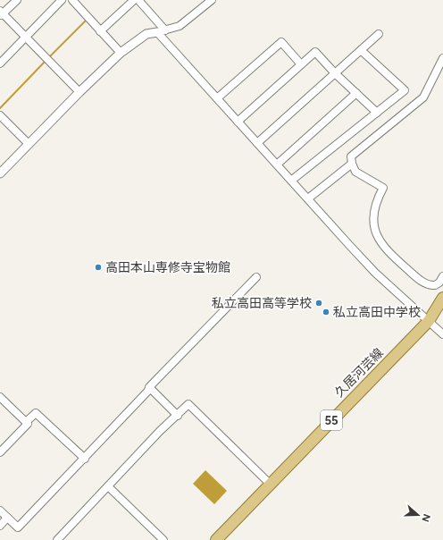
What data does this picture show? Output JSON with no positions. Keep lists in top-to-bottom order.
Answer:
{
  "streets": {
    "main road": ["久居河芸線", "55"]
  },
  "places": ["高田本山専修寺宝物館", "私立高田高等学校", "私立高田中学校"],
  "north": "right"
}
